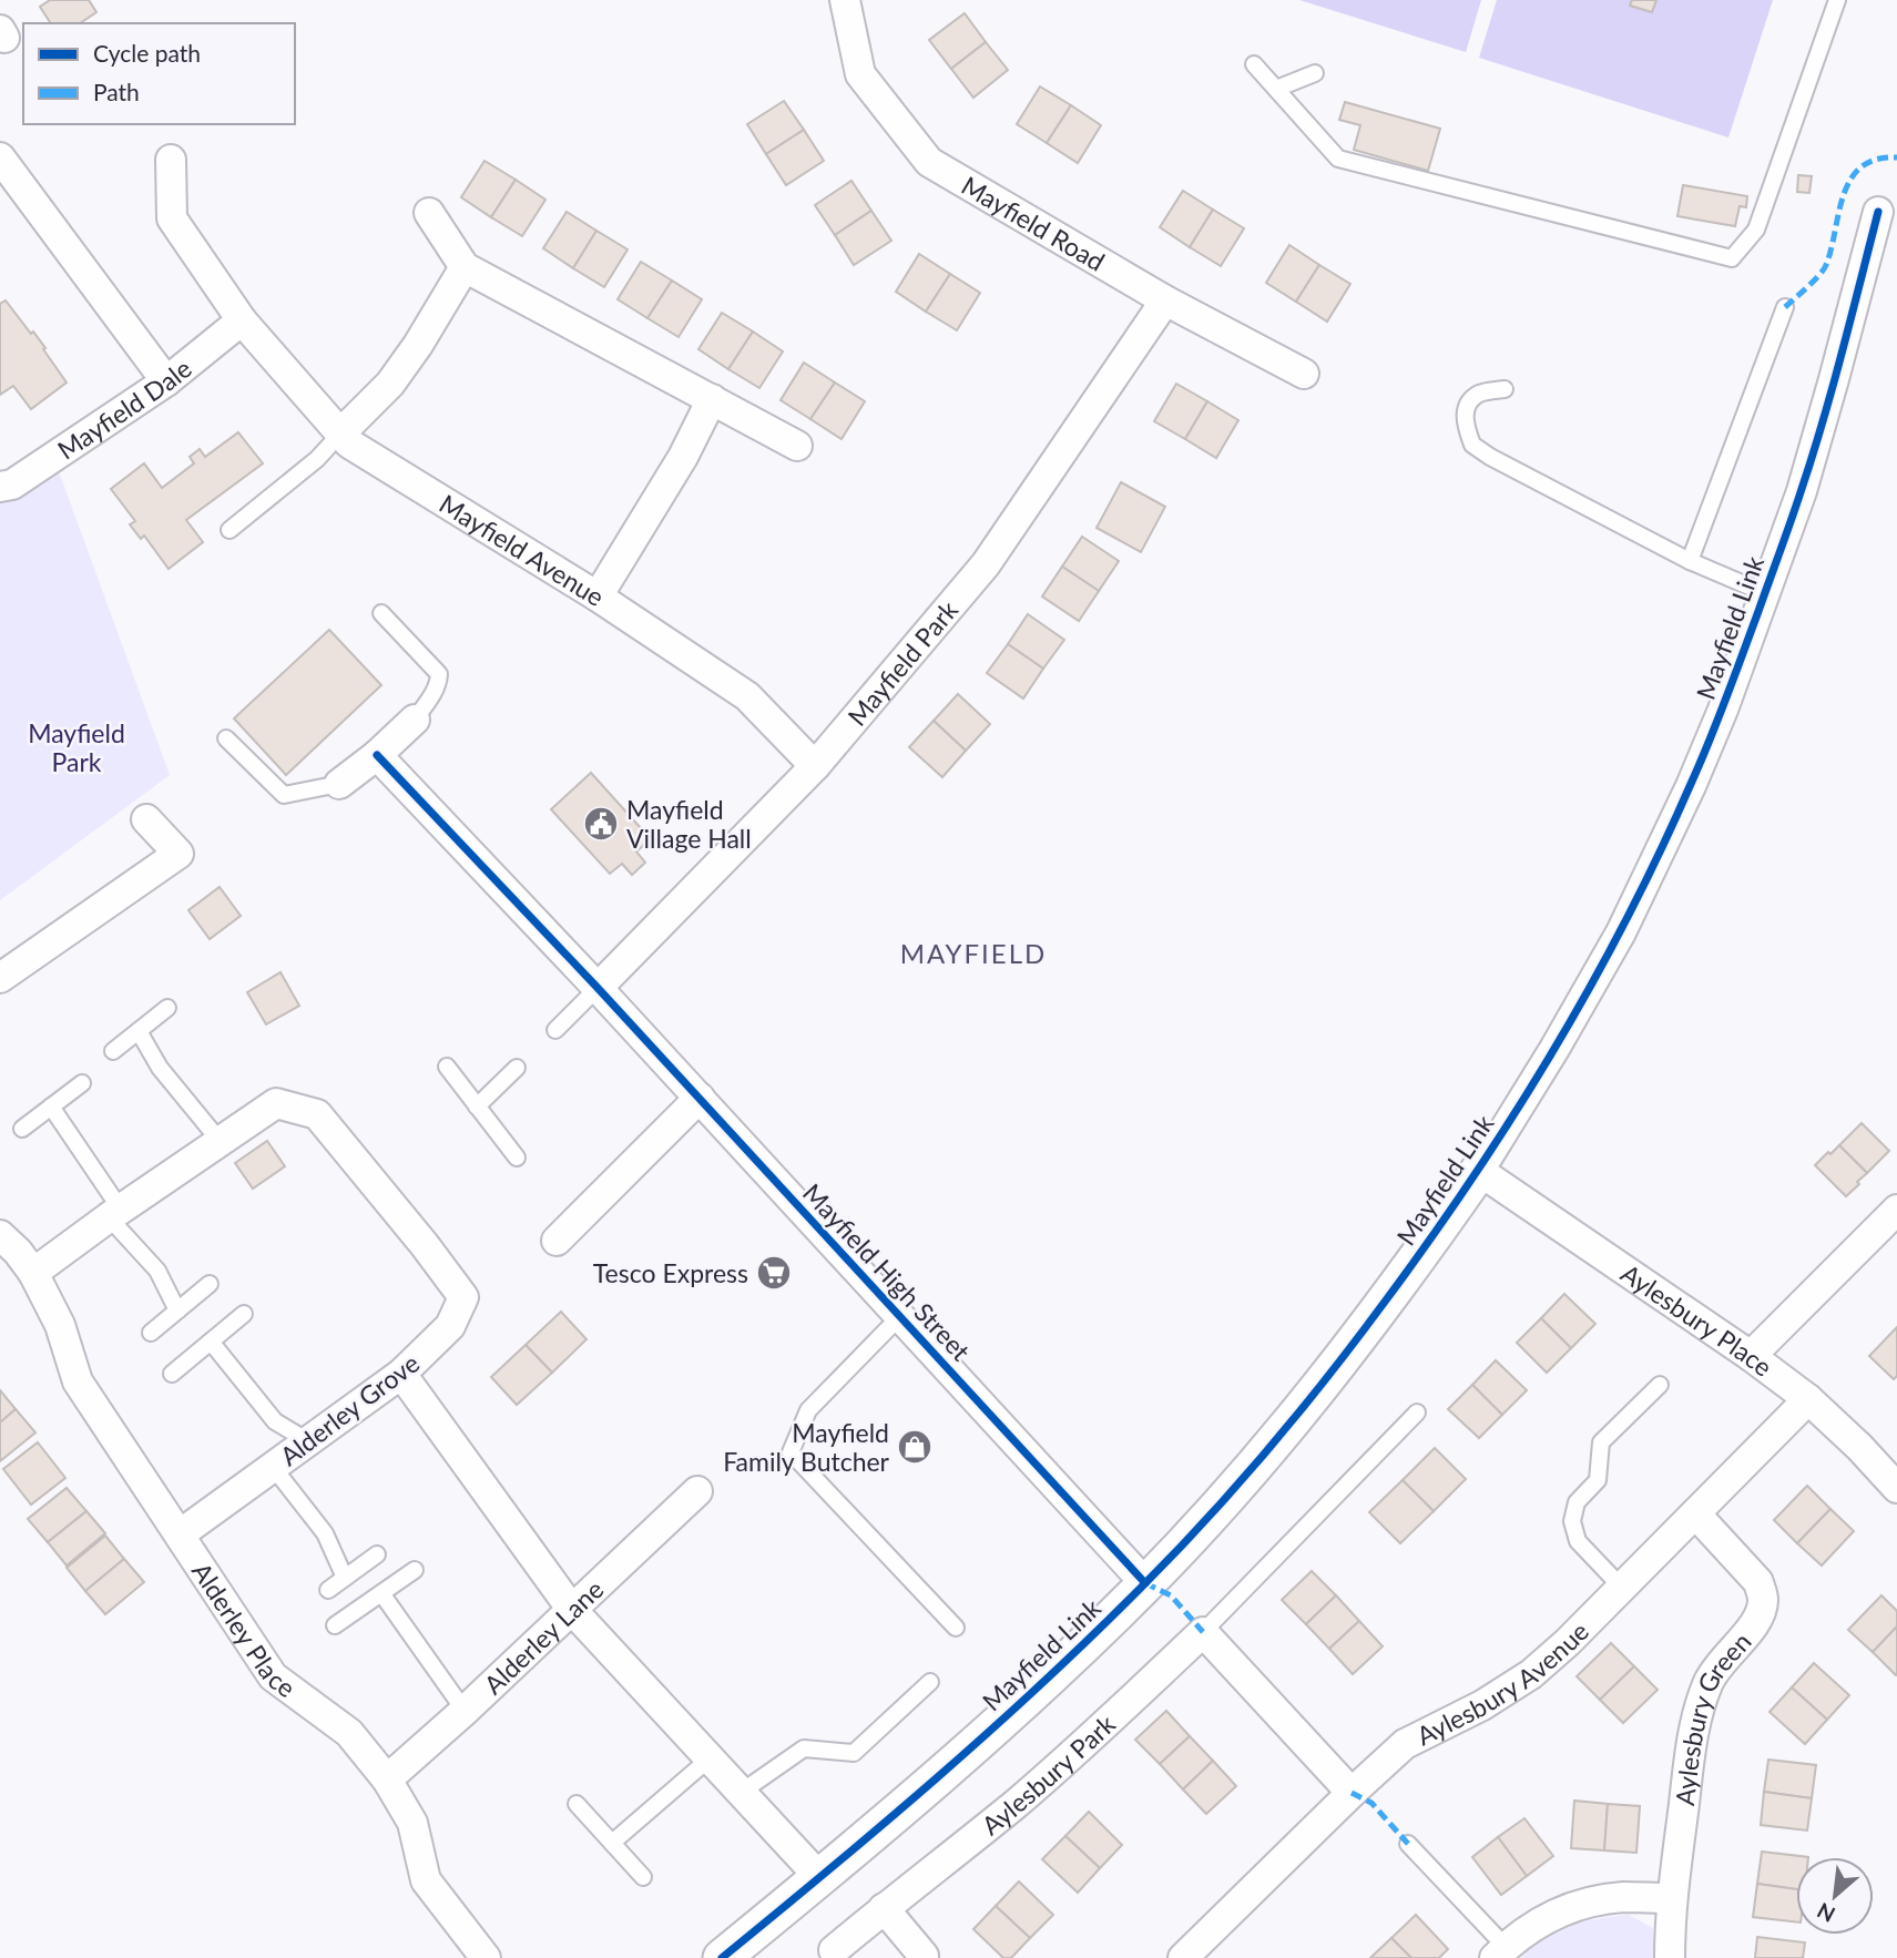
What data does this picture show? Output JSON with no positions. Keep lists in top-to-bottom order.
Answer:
{
  "streets": {
    "street": [
      "Mayfield Road",
      "Mayfield Dale",
      "Mayfield Avenue",
      "Mayfield Link",
      "Mayfield Park",
      "Mayfield High Street",
      "Aylesbury Place",
      "Alderley Grove",
      "Alderley Place",
      "Alderley Lane",
      "Aylesbury Avenue",
      "Aylesbury Green",
      "Aylesbury Park"
    ]
  },
  "crossings": [
    ["Mayfield Road", "Mayfield Park"],
    ["Mayfield Dale", "Mayfield Avenue"],
    ["Mayfield Avenue", "Mayfield Park"],
    ["Mayfield Link", "Mayfield High Street"],
    ["Mayfield Link", "Aylesbury Place"],
    ["Mayfield Park", "Mayfield High Street"],
    ["Aylesbury Place", "Aylesbury Avenue"],
    ["Alderley Grove", "Alderley Place"],
    ["Alderley Place", "Alderley Lane"],
    ["Aylesbury Avenue", "Aylesbury Green"]
  ],
  "districts": ["MAYFIELD"],
  "parks": ["Mayfield Park"],
  "places": {
    "public building": ["Mayfield Village Hall"],
    "supermarket": ["Tesco Express"],
    "shop": ["Mayfield Family Butcher"]
  },
  "legend": ["Cycle path", "Path"],
  "north": "bottom left"
}
